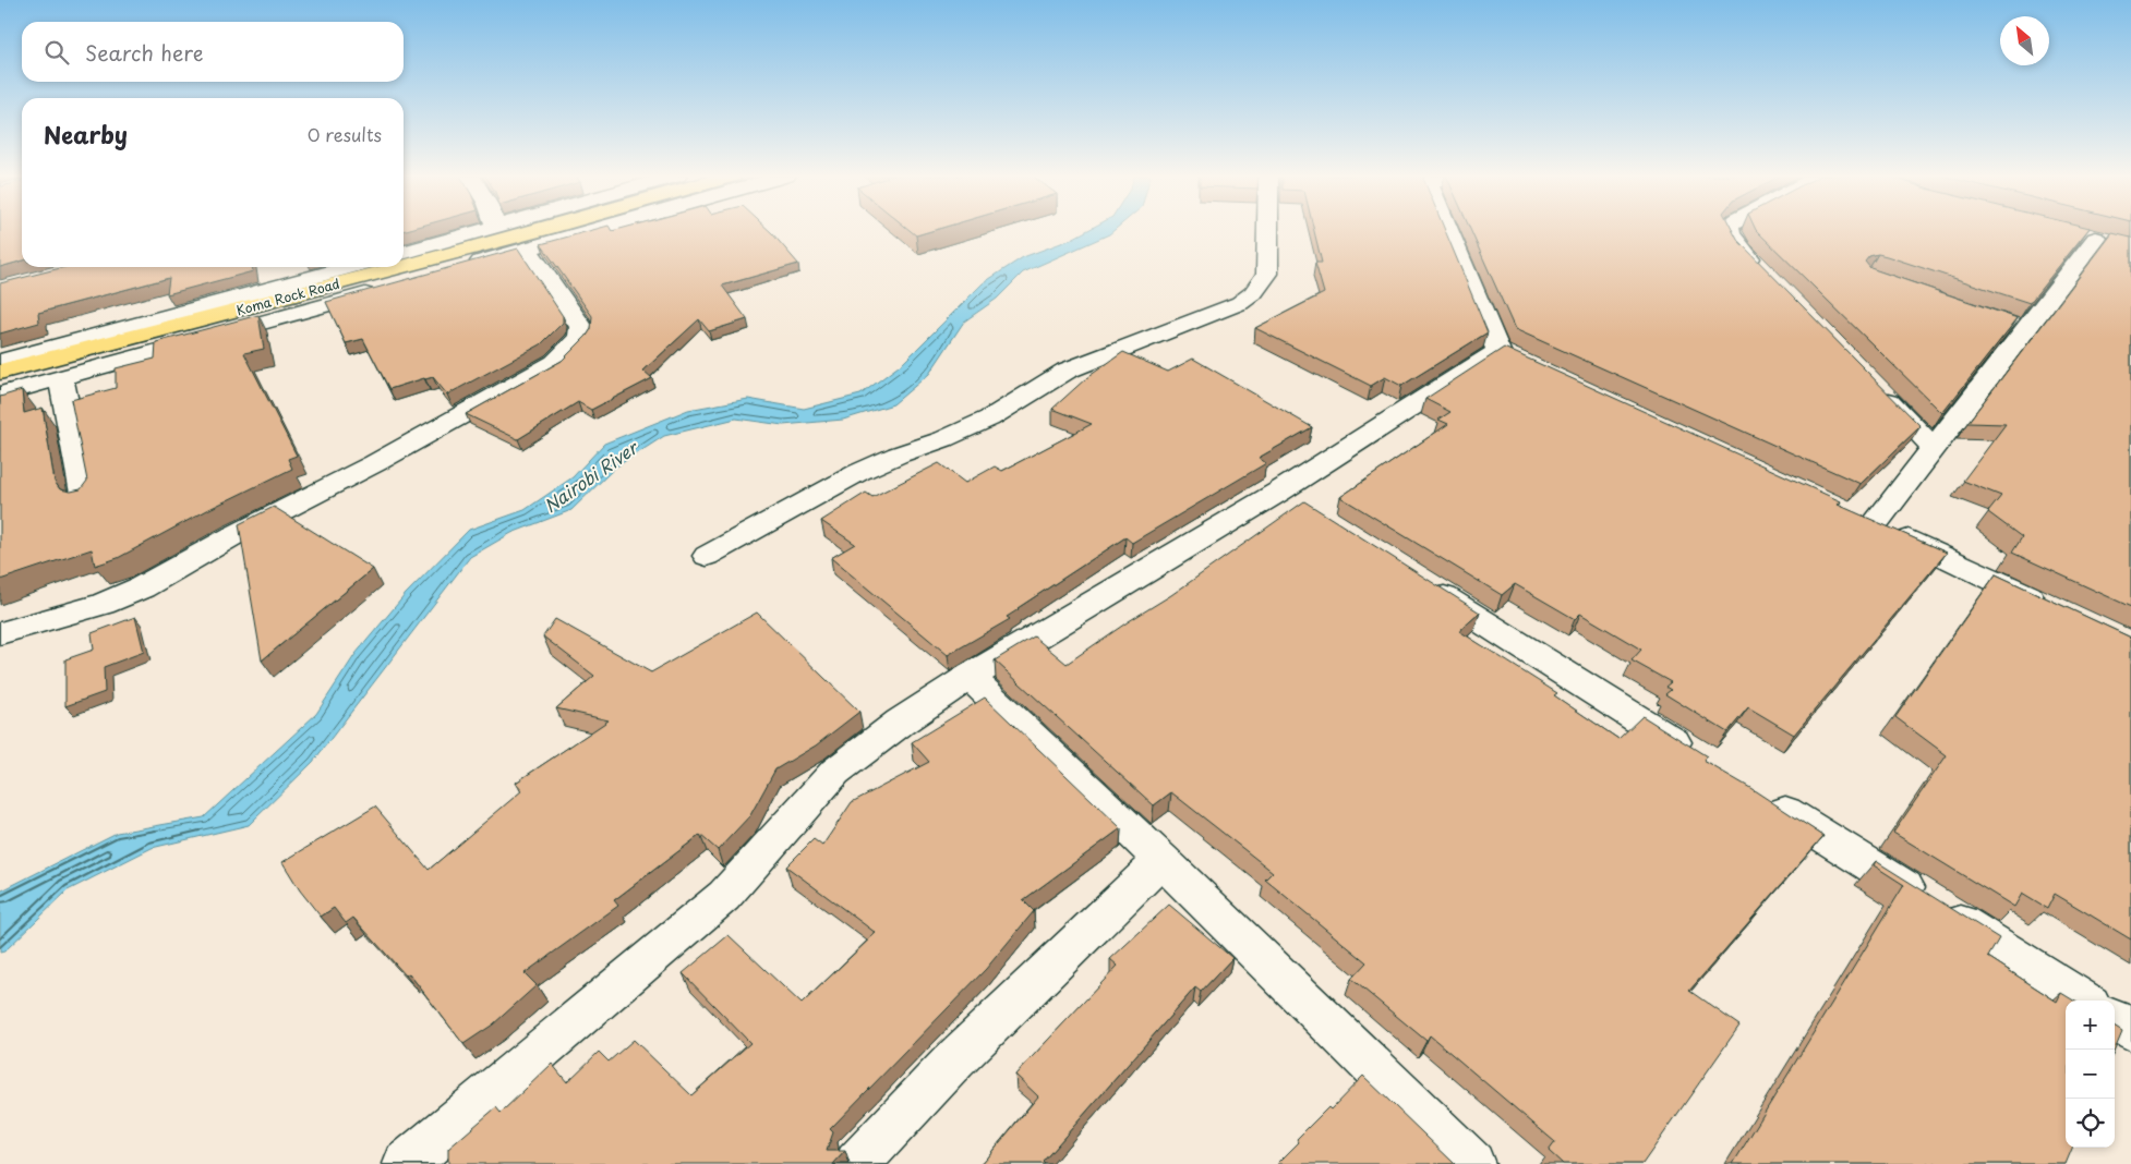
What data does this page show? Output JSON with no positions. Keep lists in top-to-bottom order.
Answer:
{
  "streets": {
    "main road": ["Koma Rock Road"]
  },
  "water": ["Nairobi River"],
  "north": "top left",
  "page": {
    "search": "Search here",
    "heading": ["Nearby", "0 results"],
    "map_buttons": ["+", "−"]
  }
}
